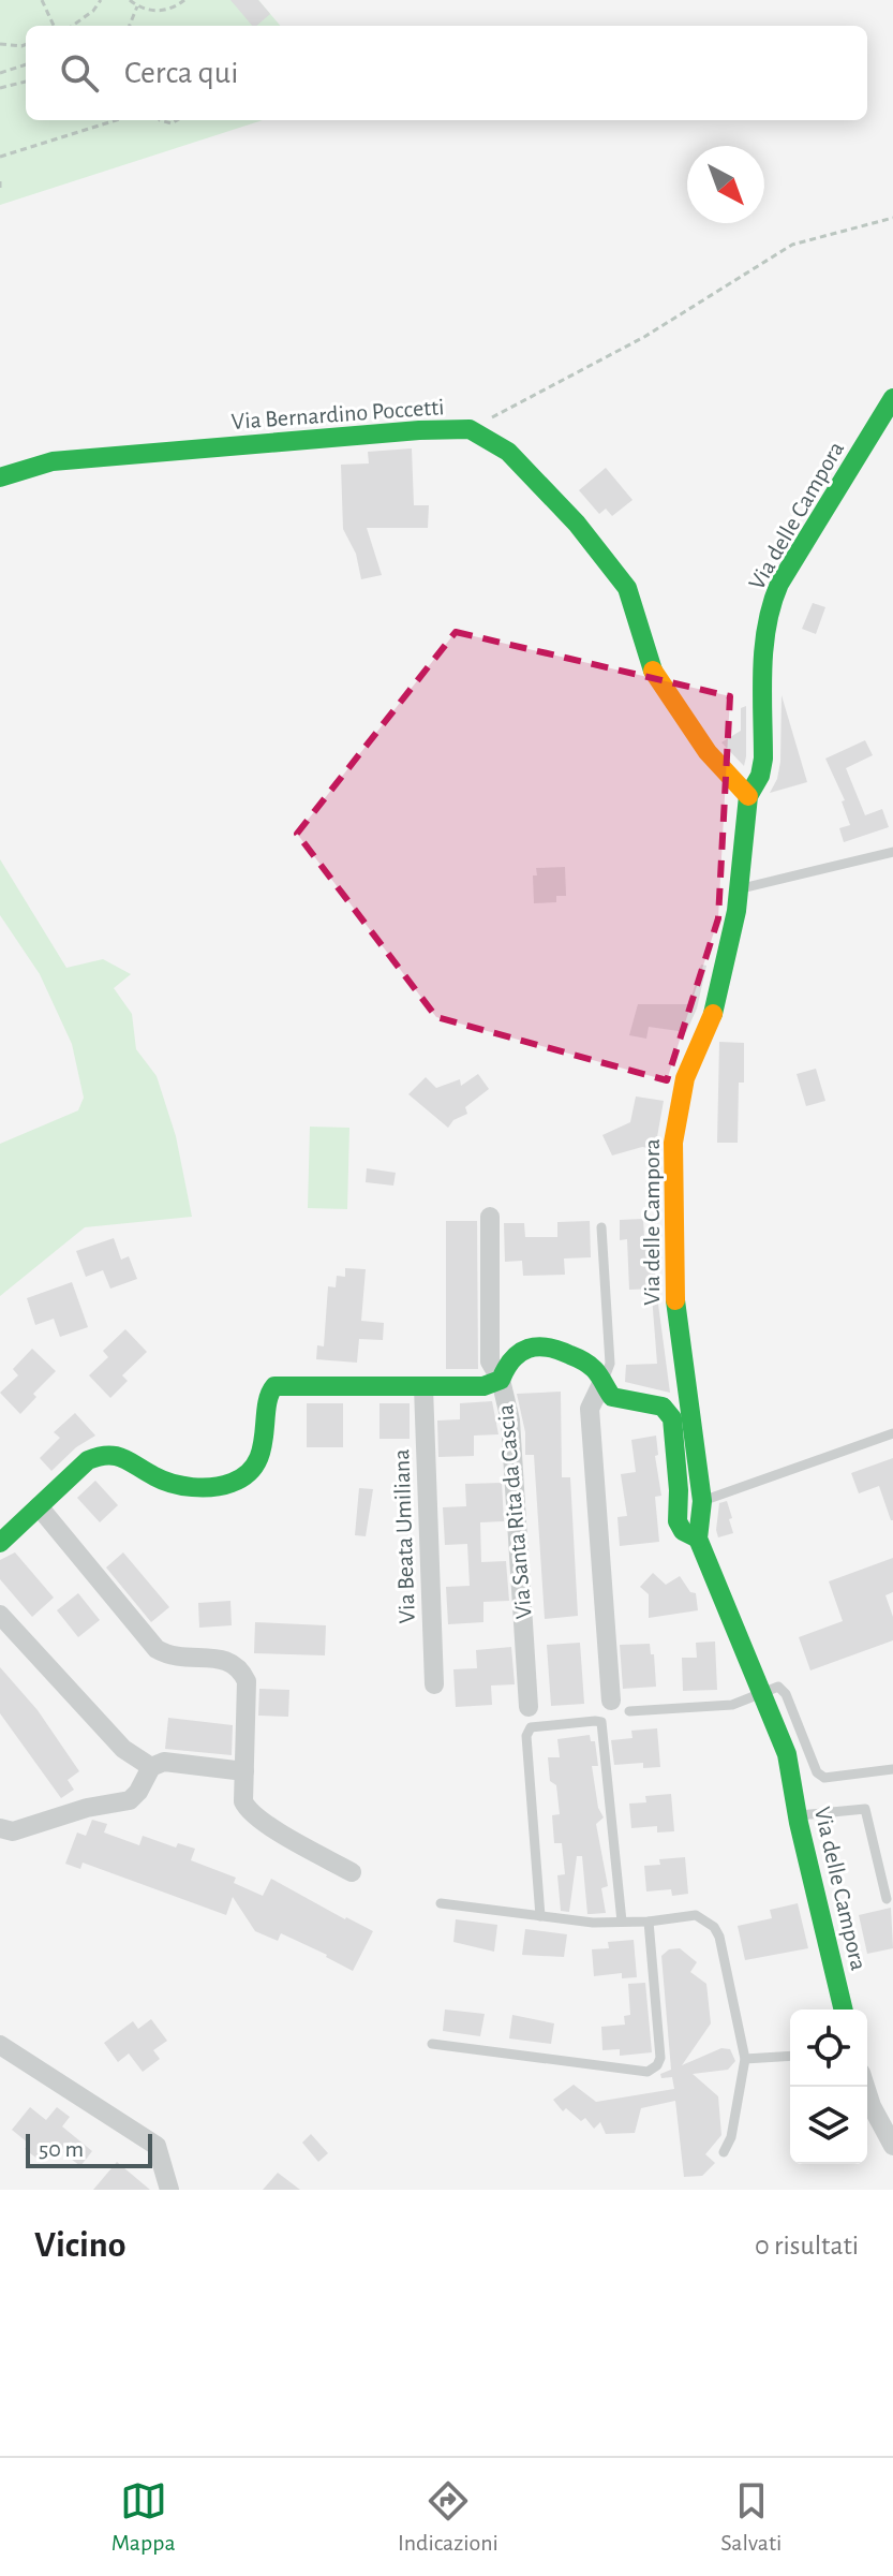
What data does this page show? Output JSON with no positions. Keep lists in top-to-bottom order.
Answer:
{
  "streets": {
    "street": [
      "Via Bernardino Poccetti",
      "Via delle Campora",
      "Via Santa Rita da Cascia",
      "Via Beata Umiliana"
    ]
  },
  "crossings": [
    ["Via Bernardino Poccetti", "Via delle Campora"]
  ],
  "scale_bar": "50 m",
  "north": "bottom right",
  "page": {
    "search": "Cerca qui",
    "scale": "50 m",
    "heading": ["Vicino", "0 risultati"],
    "nav": ["Mappa", "Indicazioni", "Salvati"]
  }
}
